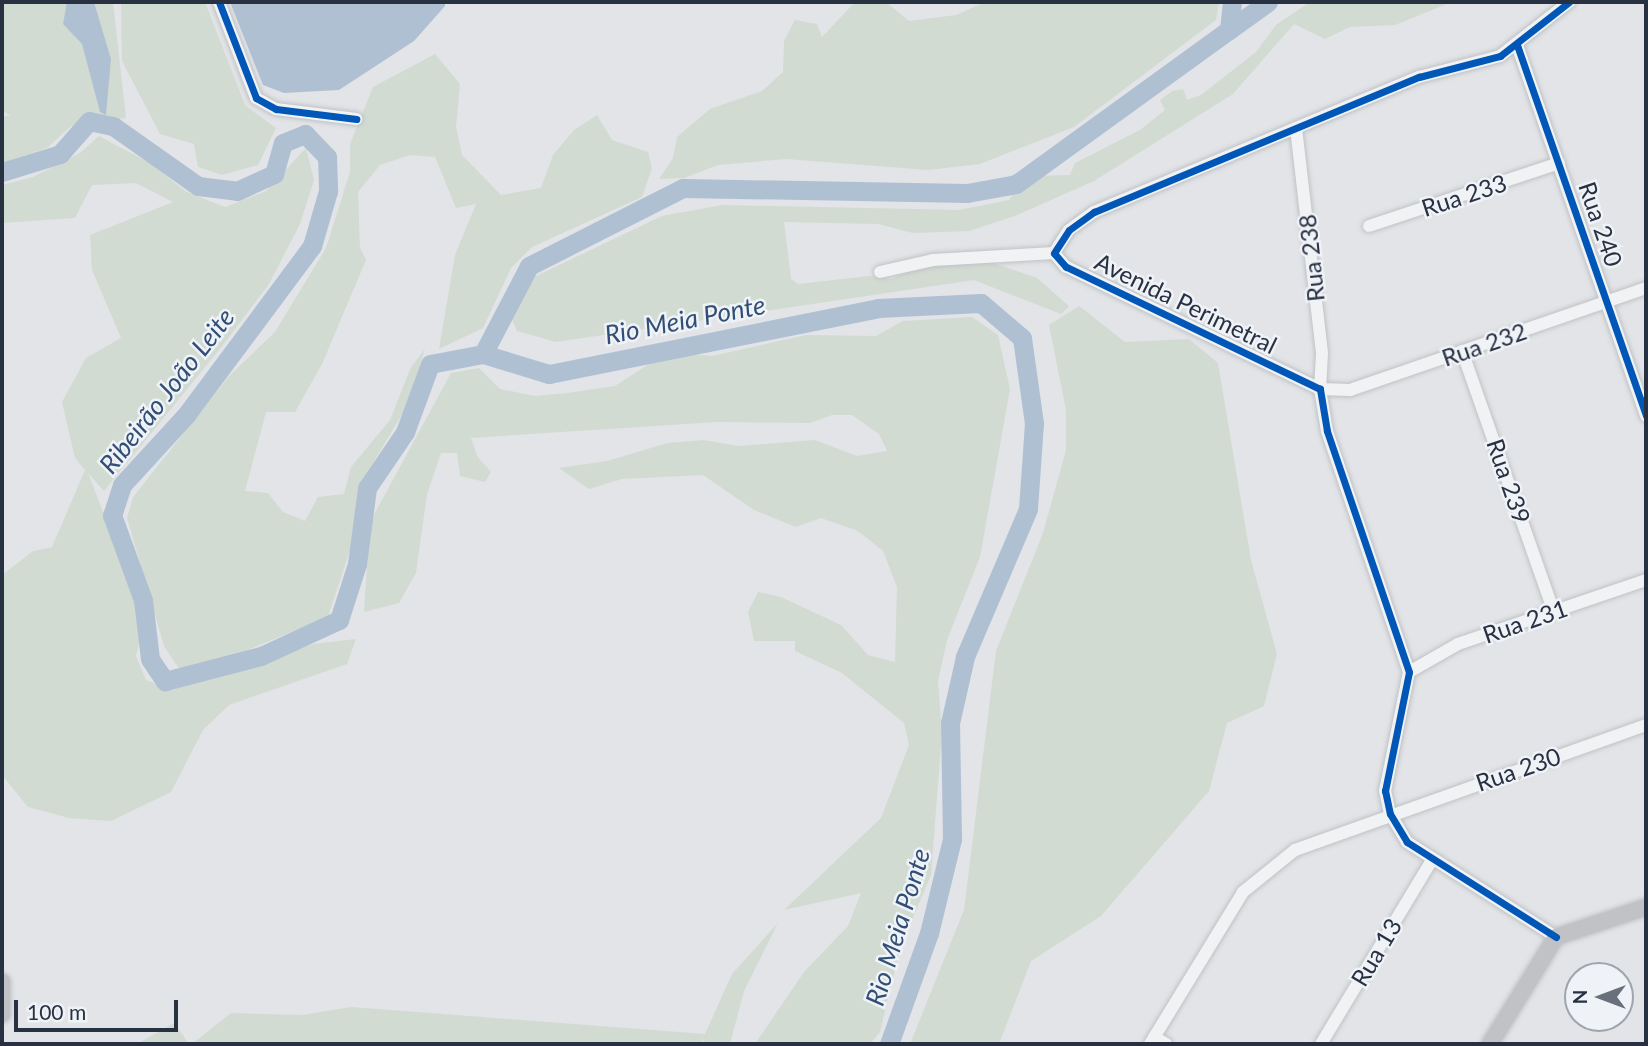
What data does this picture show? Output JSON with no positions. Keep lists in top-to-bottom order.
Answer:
{
  "streets": {
    "street": [
      "Rua 233",
      "Rua 240",
      "Rua 238",
      "Avenida Perimetral",
      "Rua 232",
      "Rua 239",
      "Rua 231",
      "Rua 230",
      "Rua 13"
    ]
  },
  "crossings": [
    ["Rua 233", "Rua 240"],
    ["Rua 240", "Avenida Perimetral"],
    ["Rua 240", "Rua 232"],
    ["Rua 238", "Avenida Perimetral"],
    ["Rua 238", "Rua 232"],
    ["Avenida Perimetral", "Rua 232"],
    ["Rua 232", "Rua 239"],
    ["Rua 239", "Rua 231"]
  ],
  "water": ["Rio Meia Ponte", "Ribeirão João Leite"],
  "scale_bar": "100 m",
  "north": "left"
}
